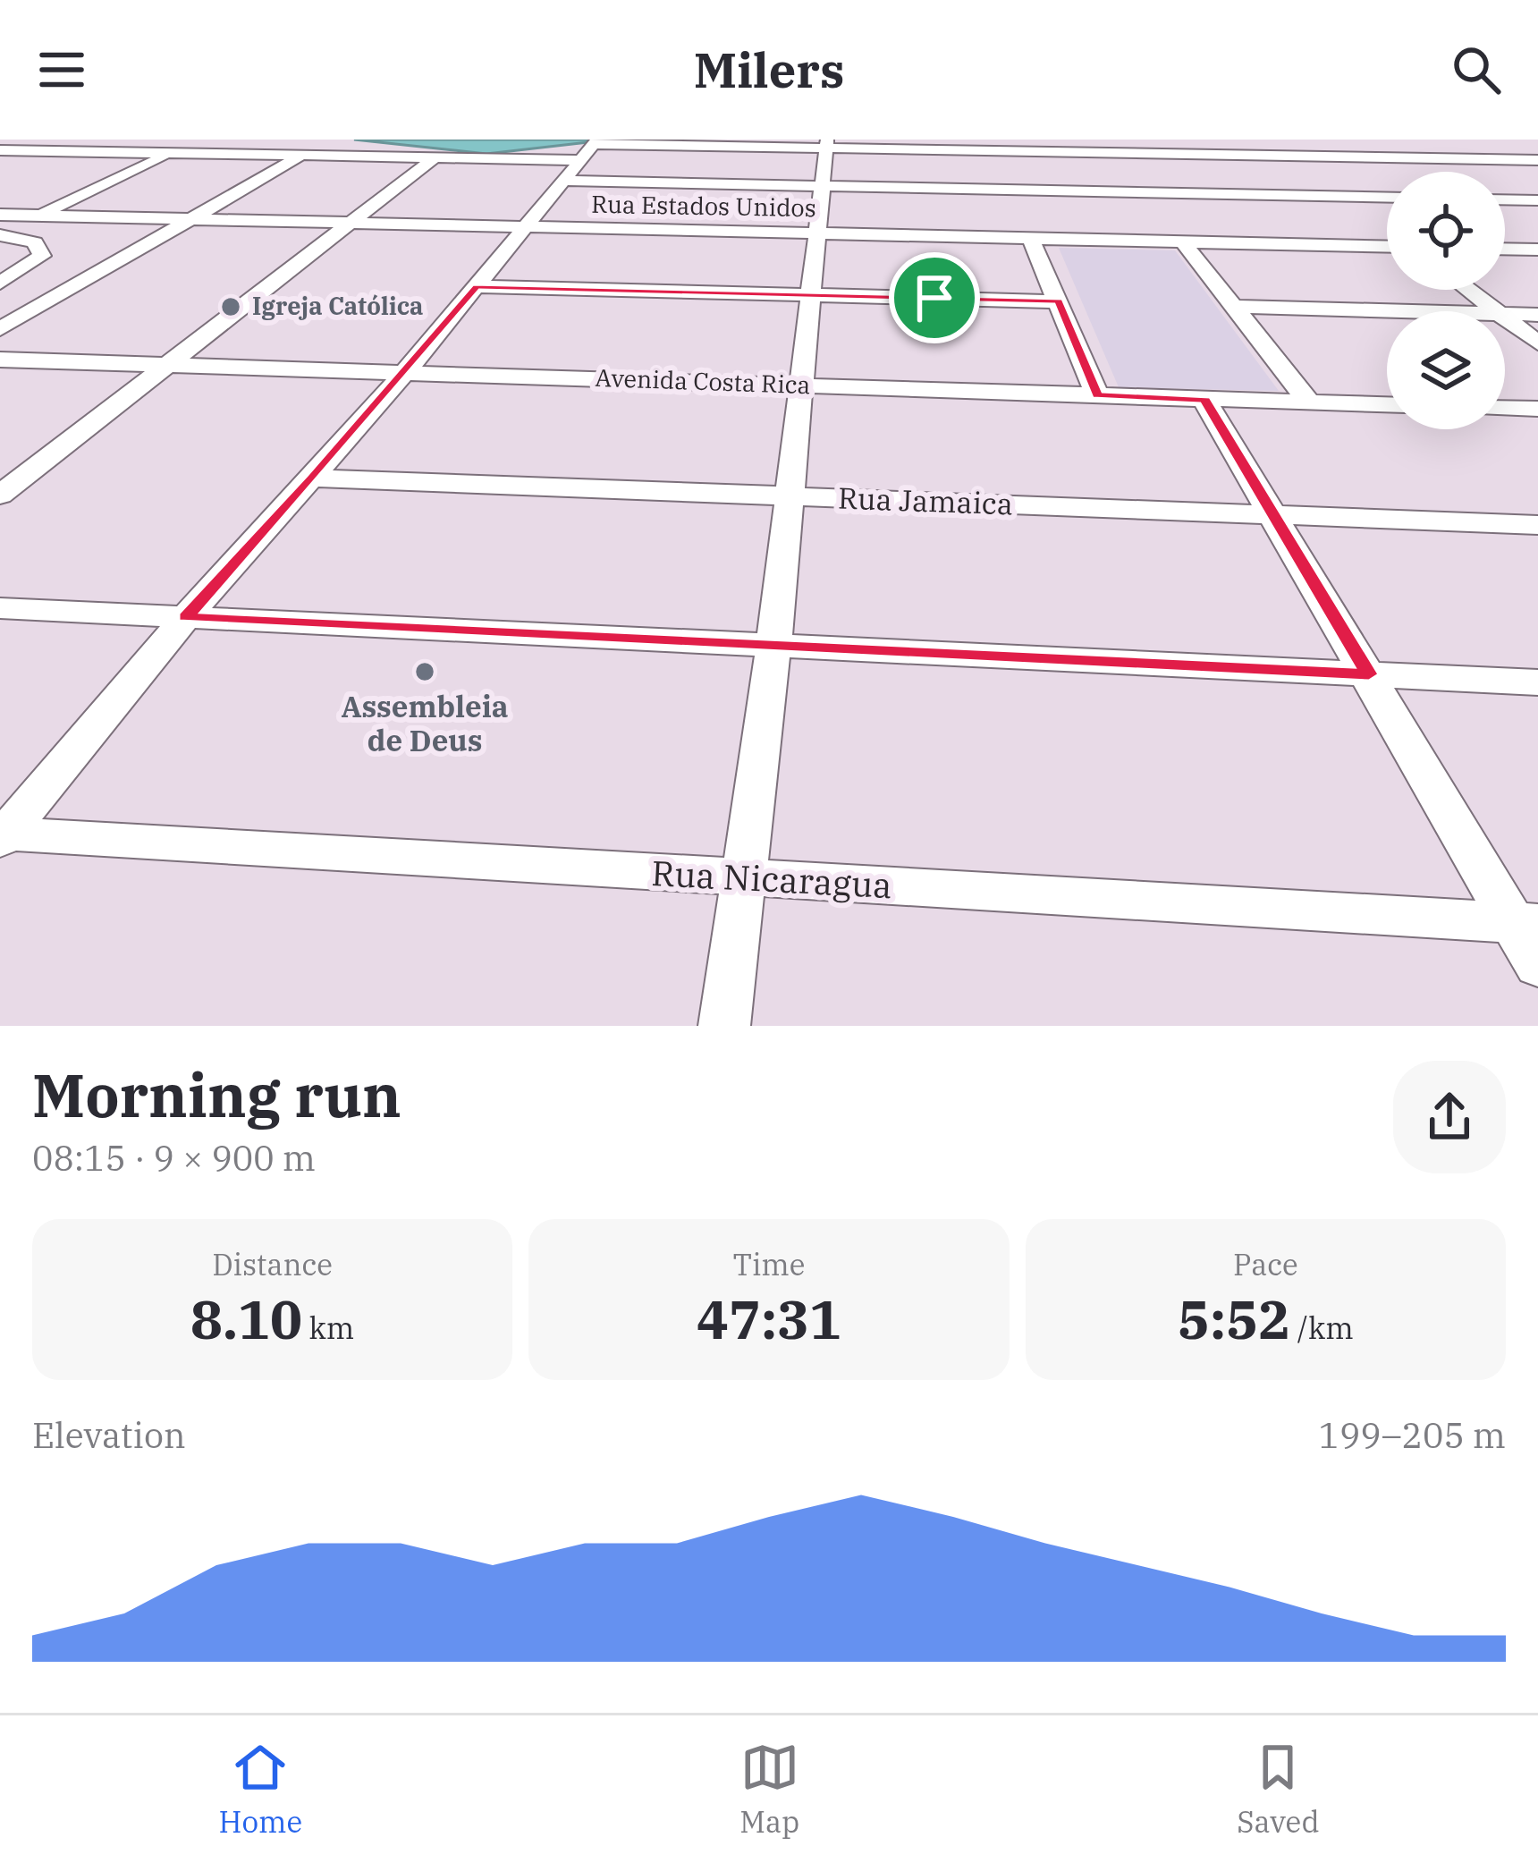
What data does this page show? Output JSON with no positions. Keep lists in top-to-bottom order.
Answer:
{
  "streets": {
    "street": [
      "Rua Estados Unidos",
      "Avenida Costa Rica",
      "Rua Jamaica",
      "Rua Nicaragua"
    ]
  },
  "places": ["Igreja Católica", "Assembleia de Deus"],
  "page": {
    "header": "Milers",
    "heading": ["Morning run", "08:15 · 9 × 900 m"],
    "stats": [
      ["Distance", "8.10 km"],
      ["Time", "47:31"],
      ["Pace", "5:52 /km"]
    ],
    "chart": ["Elevation", "199–205 m"],
    "tabs": ["Home", "Map", "Saved"]
  }
}
